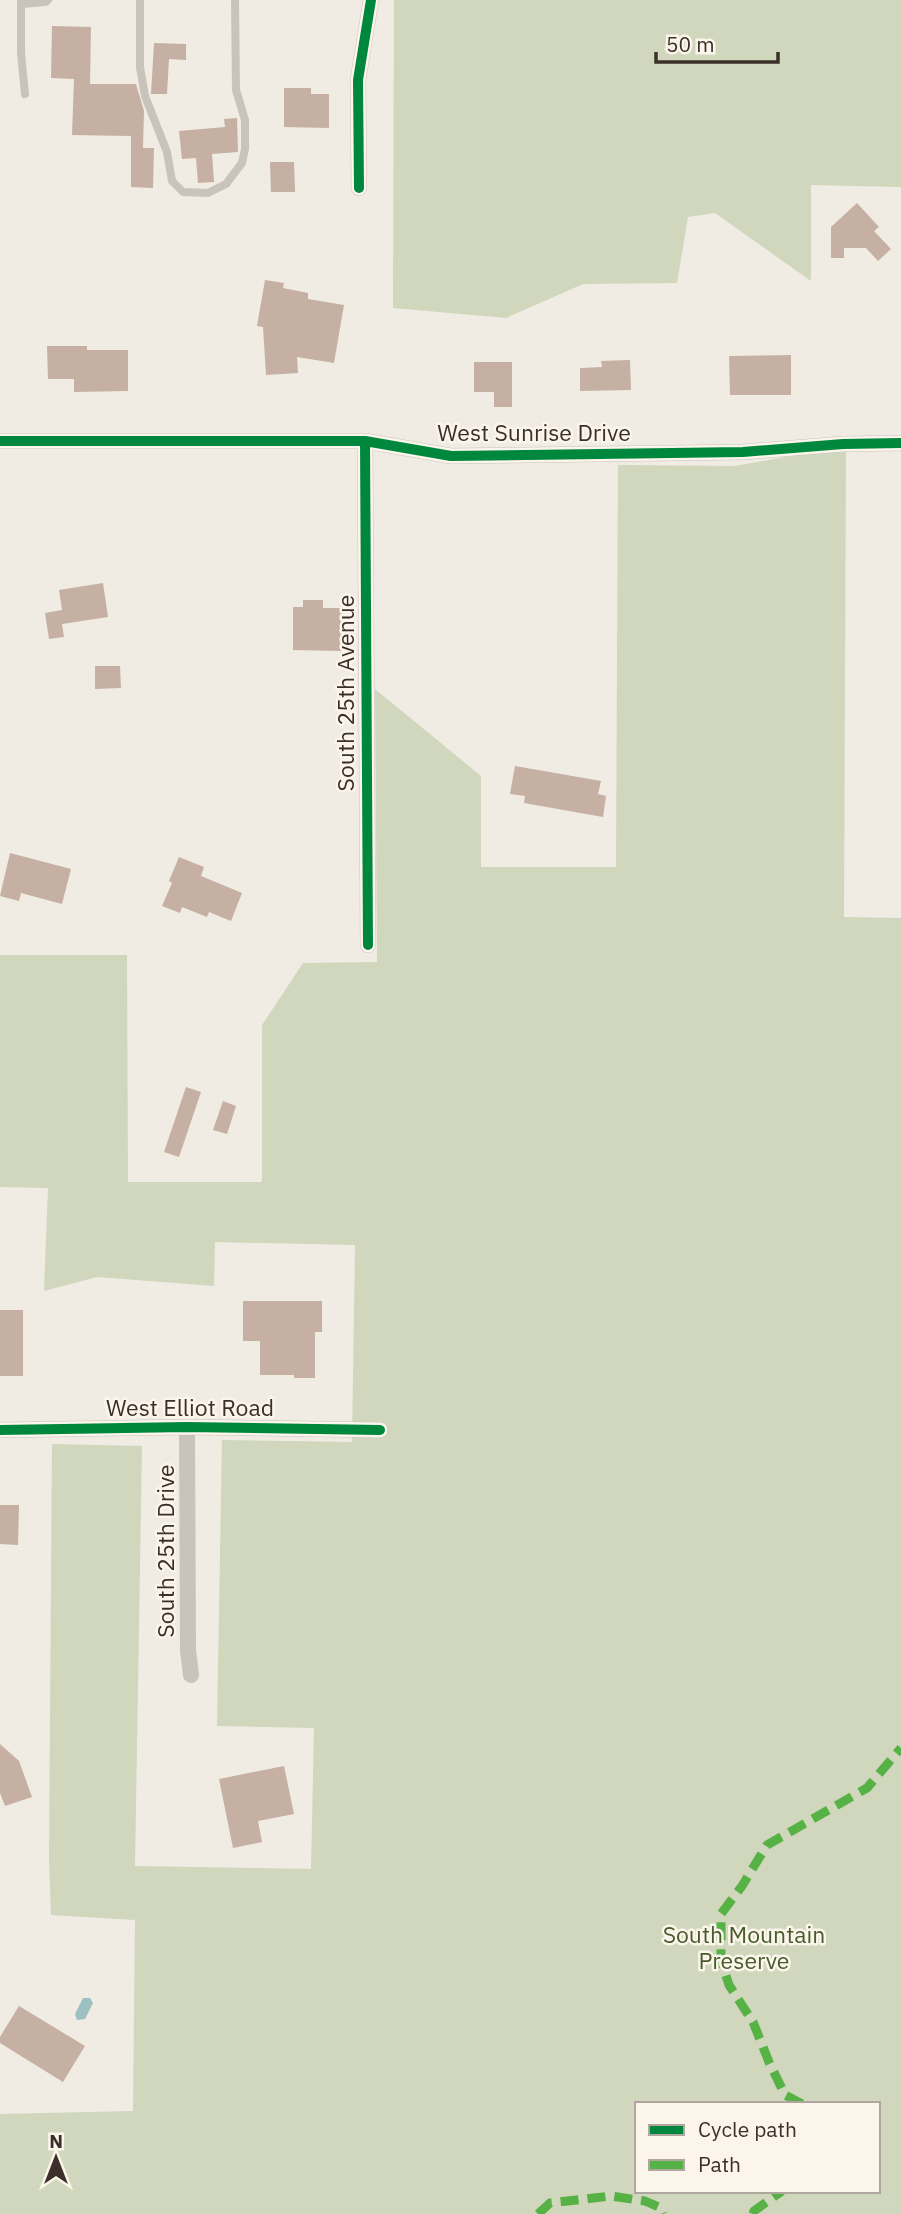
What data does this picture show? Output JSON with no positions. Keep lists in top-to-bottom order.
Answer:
{
  "streets": {
    "street": [
      "West Sunrise Drive",
      "South 25th Avenue",
      "West Elliot Road",
      "South 25th Drive"
    ]
  },
  "crossings": [
    ["West Sunrise Drive", "South 25th Avenue"],
    ["West Elliot Road", "South 25th Drive"]
  ],
  "parks": ["South Mountain Preserve"],
  "legend": ["Cycle path", "Path"],
  "scale_bar": "50 m",
  "north": "top"
}
